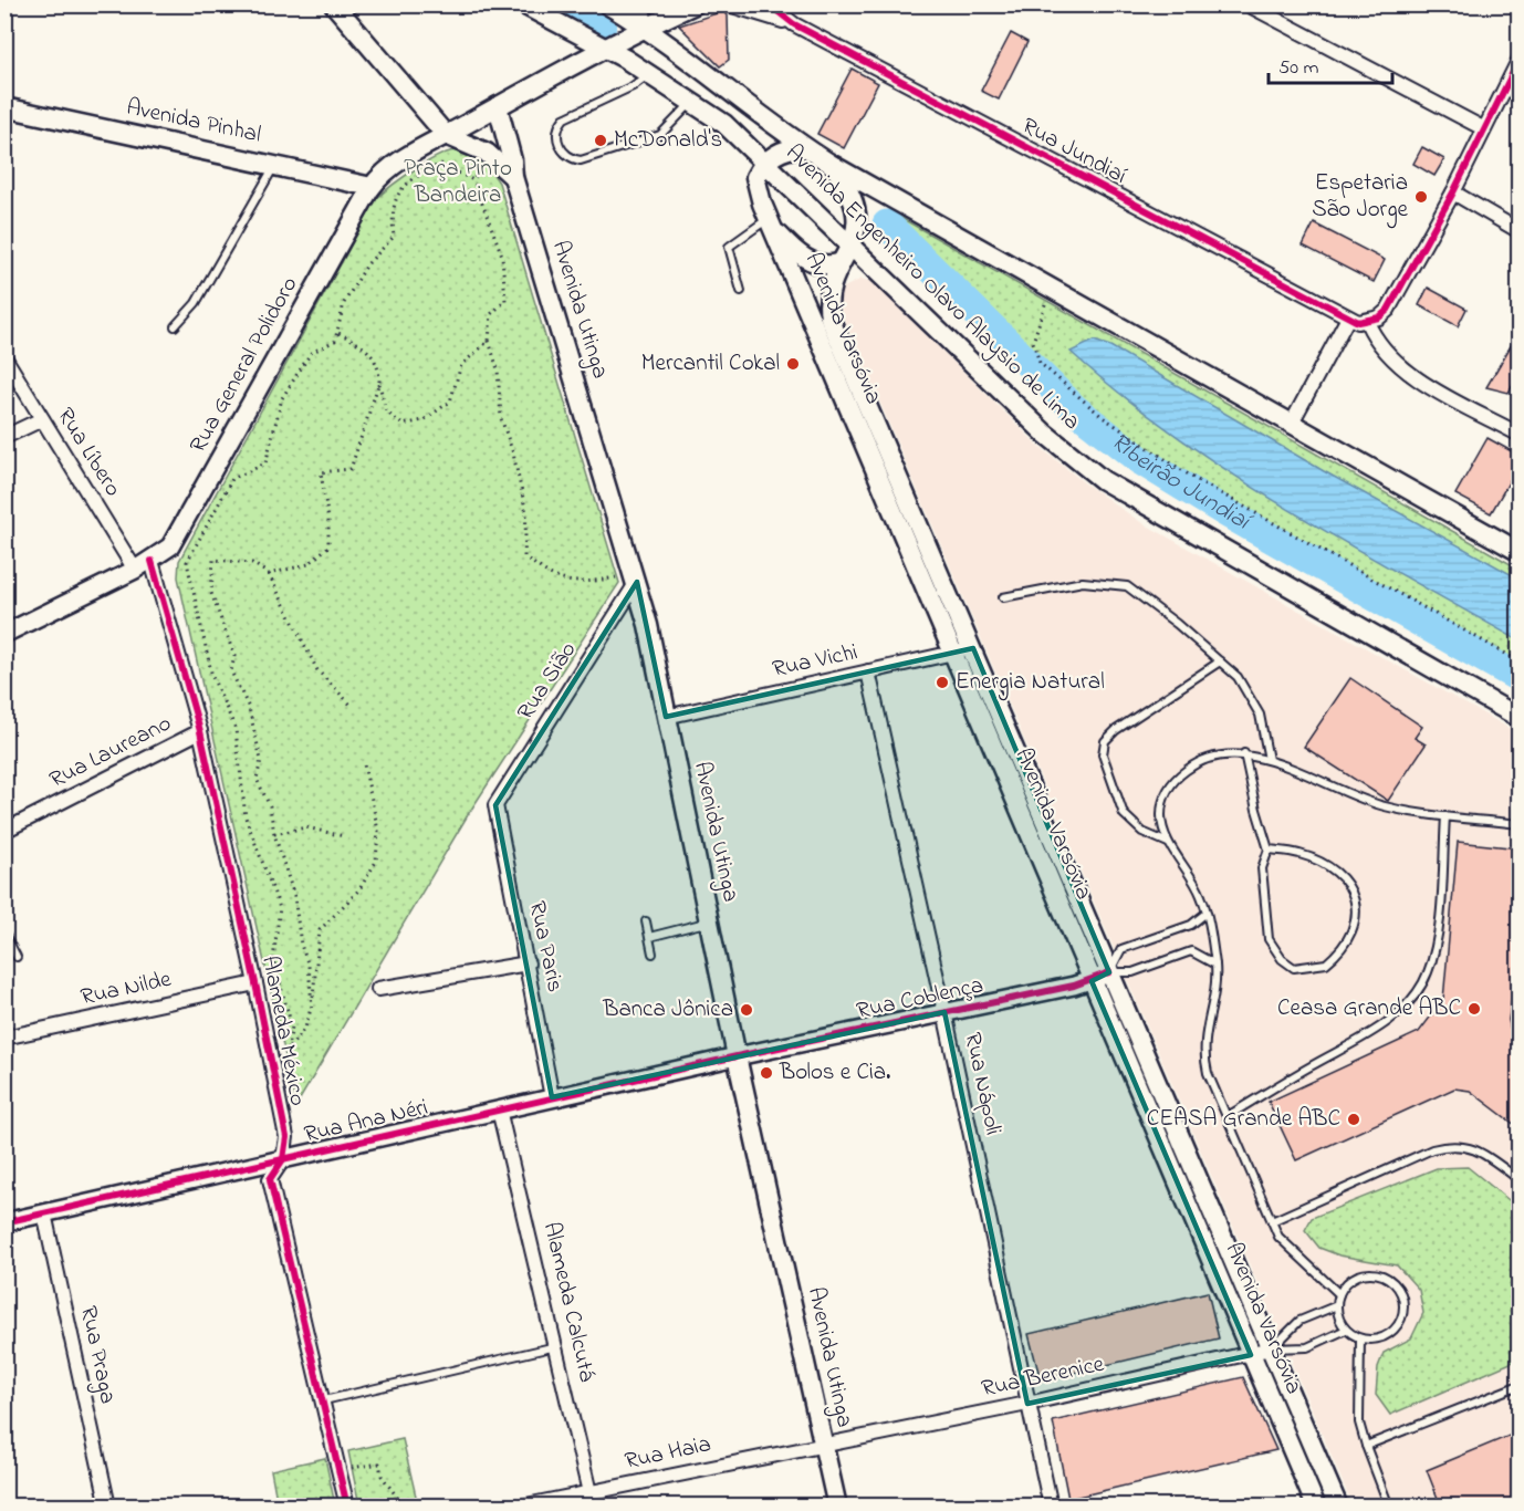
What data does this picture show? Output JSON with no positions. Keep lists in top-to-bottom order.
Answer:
{
  "streets": {
    "main road": [
      "Avenida Pinhal",
      "Avenida Engenheiro Olavo Alaysio de Lima",
      "Avenida Utinga",
      "Avenida Varsóvia"
    ],
    "street": [
      "Rua Jundiaí",
      "Rua General Polidoro",
      "Rua Líbero",
      "Rua Vichi",
      "Rua Sião",
      "Rua Laureano",
      "Rua Paris",
      "Rua Nilde",
      "Rua Coblença",
      "Alameda México",
      "Rua Nápoli",
      "Rua Ana Néri",
      "Alameda Calcutá",
      "Rua Praga",
      "Rua Berenice",
      "Rua Haia"
    ]
  },
  "crossings": [
    ["Avenida Pinhal", "Rua General Polidoro"],
    ["Avenida Engenheiro Olavo Alaysio de Lima", "Avenida Varsóvia"],
    ["Avenida Utinga", "Rua Vichi"],
    ["Avenida Utinga", "Rua Sião"],
    ["Avenida Utinga", "Rua Coblença"],
    ["Avenida Utinga", "Rua Ana Néri"],
    ["Avenida Utinga", "Rua Berenice"],
    ["Avenida Utinga", "Rua Haia"],
    ["Avenida Varsóvia", "Rua Vichi"],
    ["Avenida Varsóvia", "Rua Coblença"],
    ["Avenida Varsóvia", "Rua Berenice"],
    ["Rua General Polidoro", "Rua Líbero"],
    ["Rua General Polidoro", "Alameda México"],
    ["Rua Vichi", "Rua Nápoli"],
    ["Rua Sião", "Rua Paris"],
    ["Rua Laureano", "Alameda México"],
    ["Rua Paris", "Rua Ana Néri"],
    ["Rua Nilde", "Alameda México"],
    ["Rua Coblença", "Rua Nápoli"],
    ["Rua Coblença", "Rua Ana Néri"],
    ["Alameda México", "Rua Ana Néri"],
    ["Rua Nápoli", "Rua Berenice"],
    ["Rua Ana Néri", "Alameda Calcutá"],
    ["Rua Ana Néri", "Rua Praga"],
    ["Alameda Calcutá", "Rua Haia"],
    ["Rua Berenice", "Rua Haia"]
  ],
  "water": ["Ribeirão Jundiaí"],
  "parks": ["Praça Pinto Bandeira"],
  "places": [
    "McDonald's",
    "Espetaria São Jorge",
    "Mercantil Cokal",
    "Energia Natural",
    "Ceasa Grande ABC",
    "Banca Jônica",
    "Bolos e Cia.",
    "CEASA Grande ABC"
  ],
  "scale_bar": "50 m"
}
